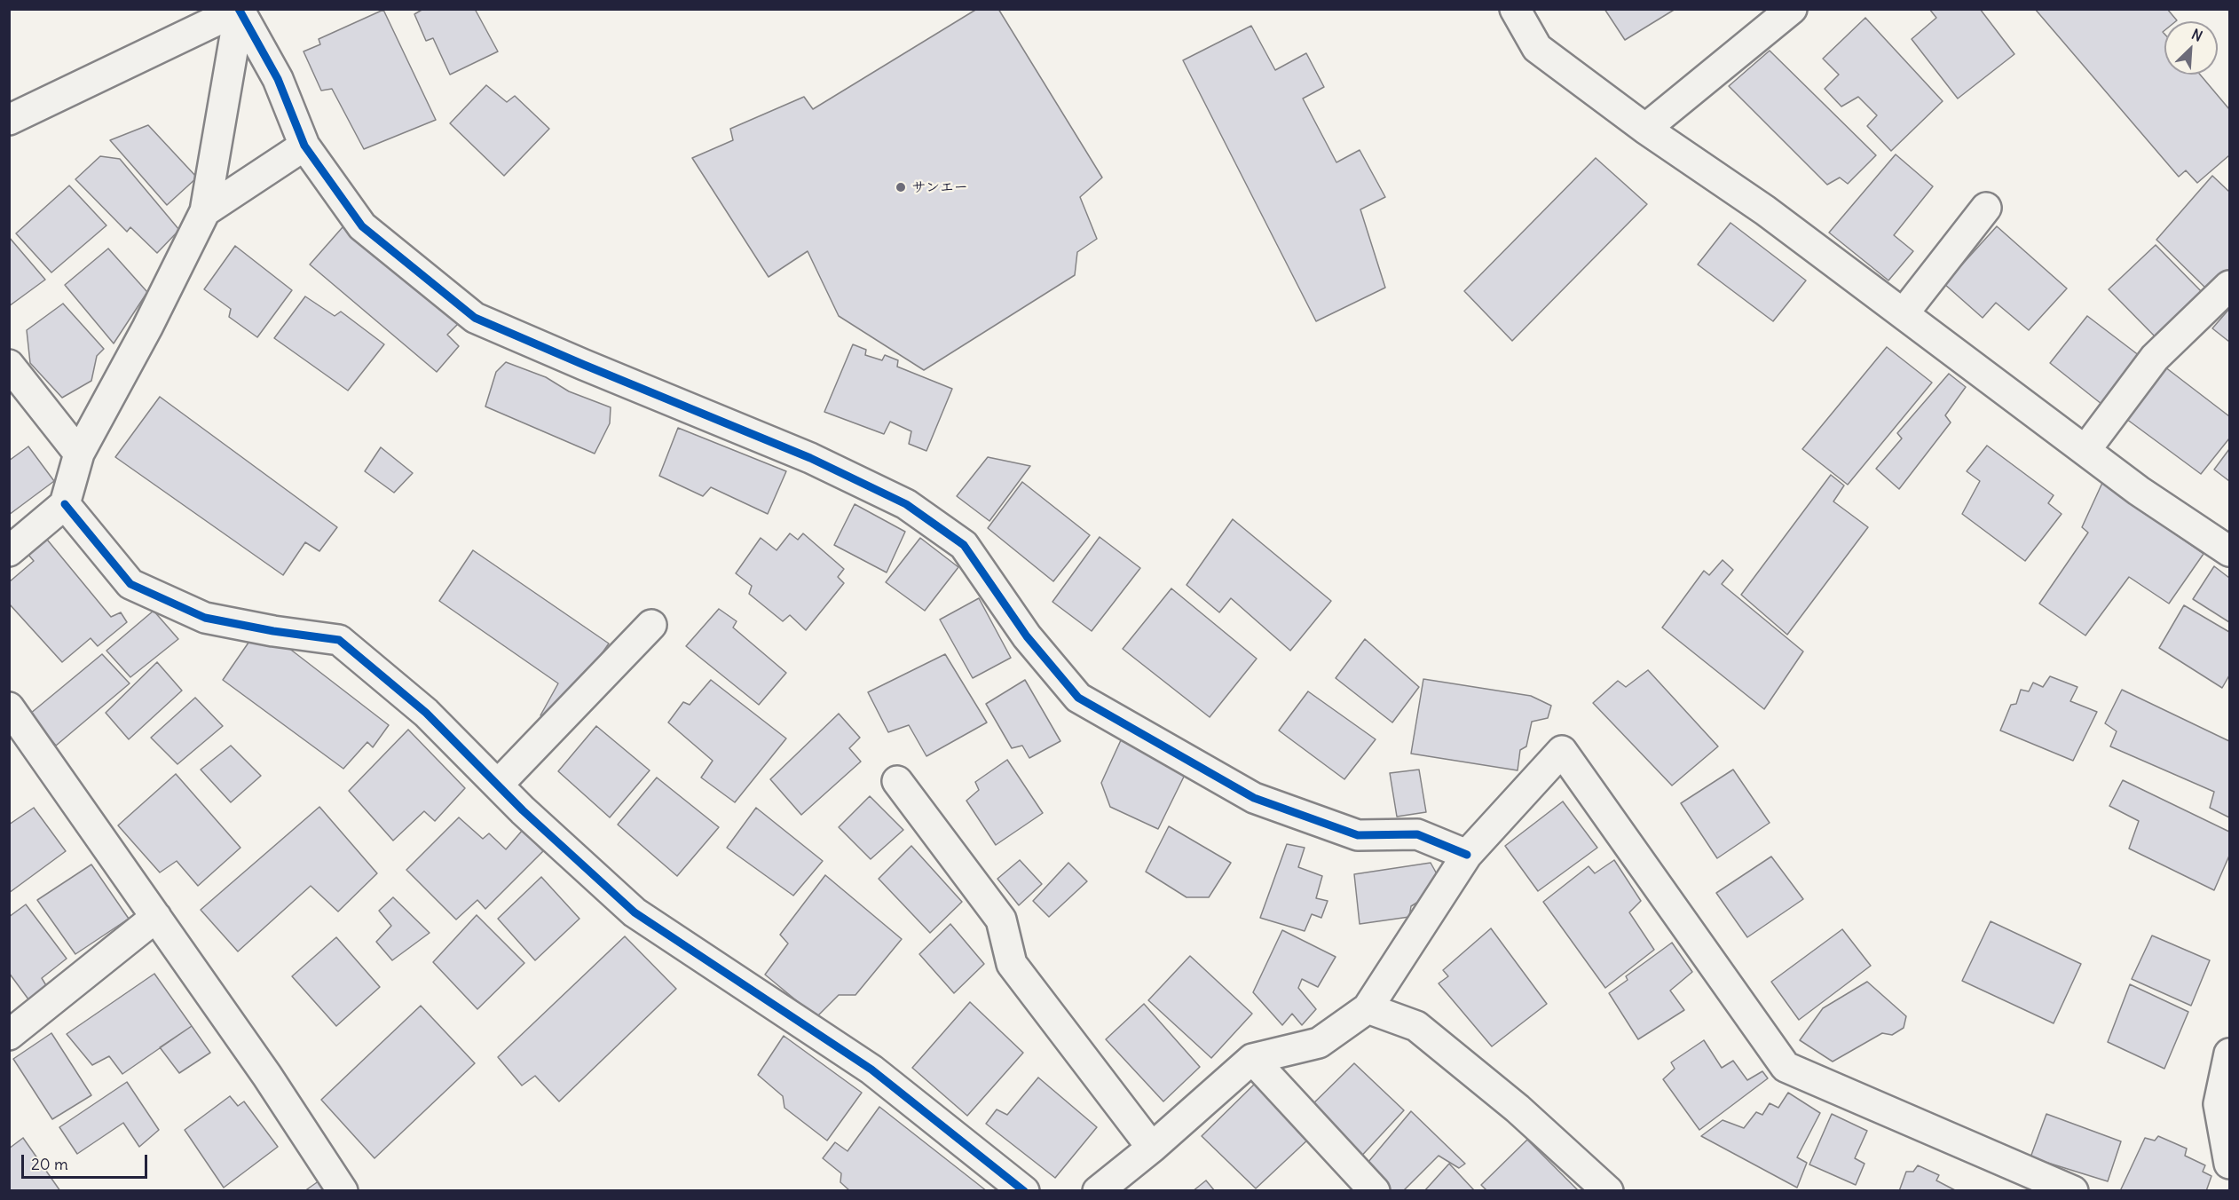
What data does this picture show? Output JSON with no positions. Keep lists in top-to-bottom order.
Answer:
{
  "places": ["サンエー"],
  "scale_bar": "20 m",
  "north": "top right"
}
